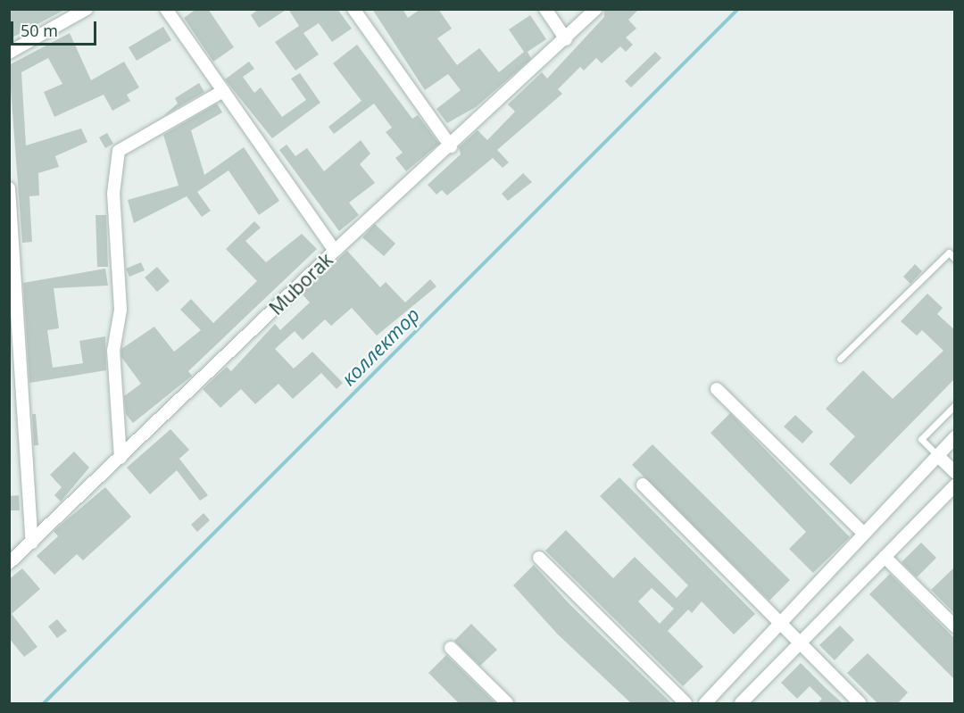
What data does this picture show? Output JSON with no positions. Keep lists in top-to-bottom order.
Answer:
{
  "streets": {
    "street": ["Muborak"]
  },
  "water": ["коллектор"],
  "scale_bar": "50 m"
}
